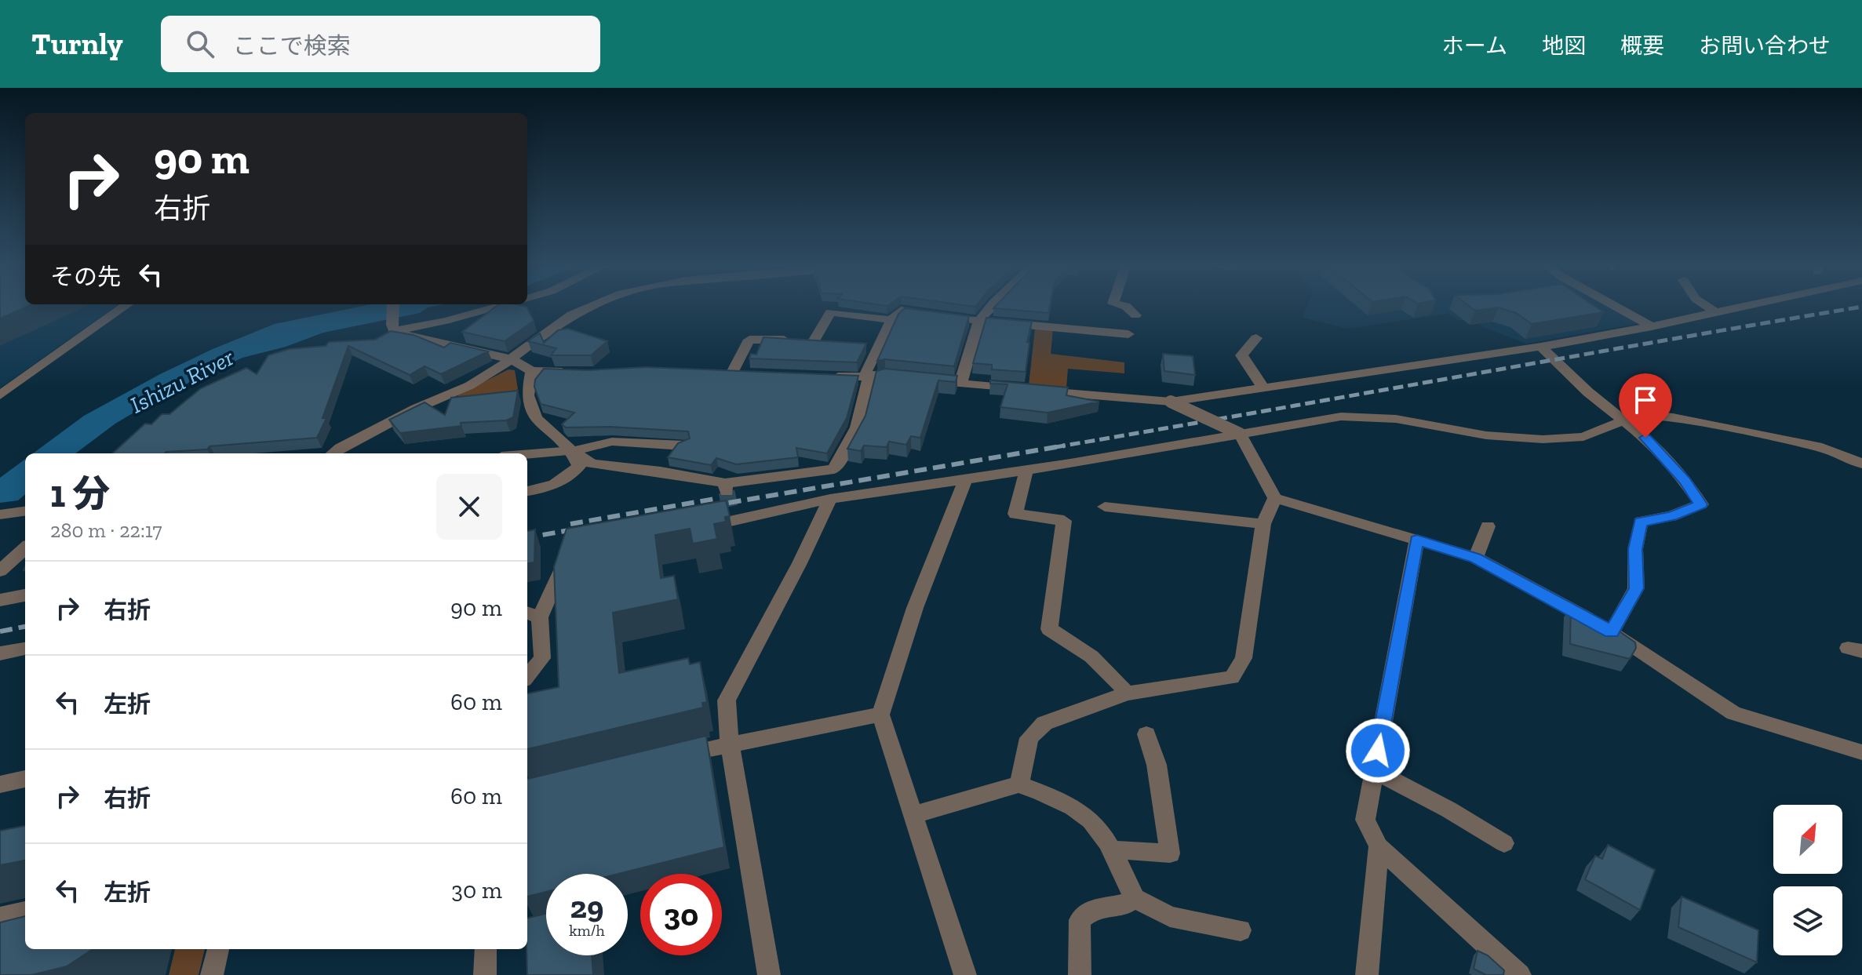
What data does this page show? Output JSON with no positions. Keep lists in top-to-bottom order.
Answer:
{
  "water": ["Ishizu River"],
  "north": "top right",
  "page": {
    "header": "Turnly",
    "search": "ここで検索",
    "nav": [
      "ホーム",
      "地図",
      "概要",
      "お問い合わせ"
    ],
    "turn": ["90 m", "右折"],
    "then": "その先",
    "heading": ["1 分", "280 m · 22:17"],
    "list": [
      {
        "name": "右折",
        "value": "90 m"
      },
      {
        "name": "左折",
        "value": "60 m"
      },
      {
        "name": "右折",
        "value": "60 m"
      },
      {
        "name": "左折",
        "value": "30 m"
      }
    ],
    "speed": "29 km/h",
    "limit": "30"
  }
}
